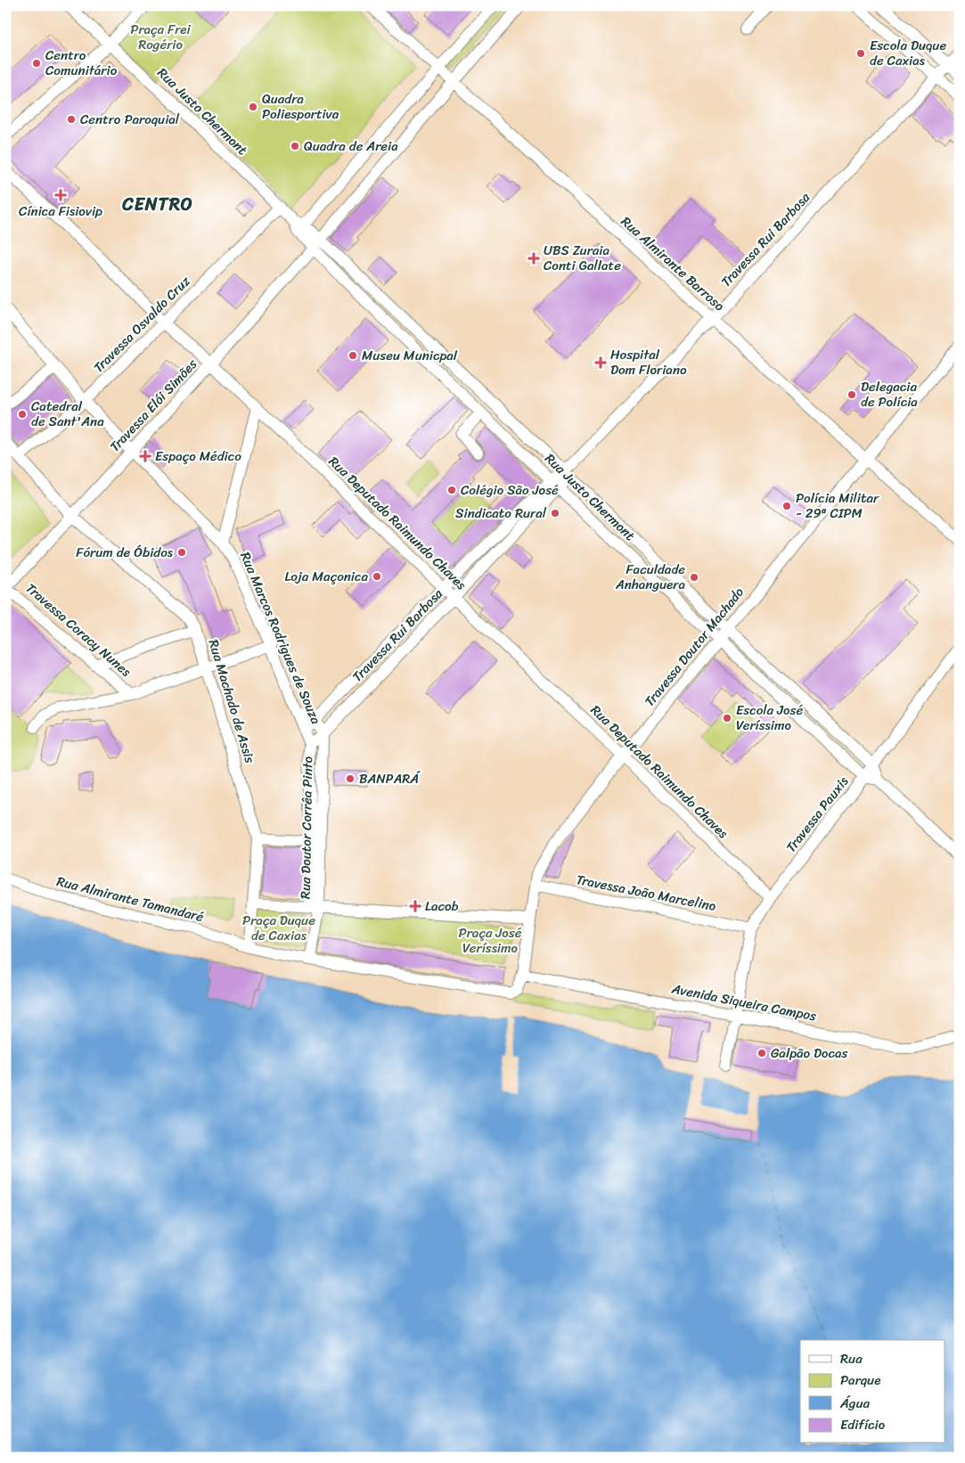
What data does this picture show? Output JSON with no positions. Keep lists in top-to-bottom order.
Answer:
{
  "streets": {
    "street": [
      "Rua Justo Chermont",
      "Travessa Rui Barbosa",
      "Rua Almirante Barroso",
      "Travessa Osvaldo Cruz",
      "Travessa Elói Simões",
      "Rua Deputado Raimundo Chaves",
      "Travessa Coracy Nunes",
      "Rua Marcos Rodrigues de Souza",
      "Travessa Doutor Machado",
      "Rua Machado de Assis",
      "Travessa Pauxis",
      "Rua Doutor Corrêa Pinto",
      "Travessa João Marcelino",
      "Rua Almirante Tamandaré",
      "Avenida Siqueira Campos"
    ]
  },
  "crossings": [
    ["Rua Justo Chermont", "Travessa Rui Barbosa"],
    ["Rua Justo Chermont", "Travessa Osvaldo Cruz"],
    ["Rua Justo Chermont", "Travessa Elói Simões"],
    ["Rua Justo Chermont", "Travessa Doutor Machado"],
    ["Rua Justo Chermont", "Travessa Pauxis"],
    ["Travessa Rui Barbosa", "Rua Almirante Barroso"],
    ["Travessa Rui Barbosa", "Rua Deputado Raimundo Chaves"],
    ["Travessa Rui Barbosa", "Rua Marcos Rodrigues de Souza"],
    ["Travessa Rui Barbosa", "Rua Doutor Corrêa Pinto"],
    ["Rua Almirante Barroso", "Travessa Elói Simões"],
    ["Rua Almirante Barroso", "Travessa Doutor Machado"],
    ["Travessa Osvaldo Cruz", "Rua Deputado Raimundo Chaves"],
    ["Travessa Osvaldo Cruz", "Rua Marcos Rodrigues de Souza"],
    ["Travessa Osvaldo Cruz", "Rua Machado de Assis"],
    ["Travessa Elói Simões", "Rua Deputado Raimundo Chaves"],
    ["Travessa Elói Simões", "Travessa Coracy Nunes"],
    ["Travessa Elói Simões", "Rua Marcos Rodrigues de Souza"],
    ["Travessa Elói Simões", "Rua Machado de Assis"],
    ["Rua Deputado Raimundo Chaves", "Travessa Doutor Machado"],
    ["Rua Deputado Raimundo Chaves", "Travessa Pauxis"],
    ["Rua Marcos Rodrigues de Souza", "Rua Doutor Corrêa Pinto"],
    ["Travessa Doutor Machado", "Rua Doutor Corrêa Pinto"],
    ["Travessa Doutor Machado", "Travessa João Marcelino"],
    ["Travessa Doutor Machado", "Avenida Siqueira Campos"],
    ["Rua Machado de Assis", "Rua Almirante Tamandaré"],
    ["Travessa Pauxis", "Travessa João Marcelino"],
    ["Travessa Pauxis", "Avenida Siqueira Campos"]
  ],
  "districts": ["CENTRO"],
  "parks": ["Praça Frei Rogério", "Praça Duque de Caxias", "Praça José Veríssimo"],
  "places": {
    "other": [
      "Escola Duque de Caxias",
      "Centro Comunitário",
      "Quadra Poliesportiva",
      "Centro Paroquial",
      "Quadra de Areia",
      "Museu Municpal",
      "Delegacia de Polícia",
      "Catedral de Sant'Ana",
      "Colégio São José",
      "Polícia Militar - 29ª CIPM",
      "Sindicato Rural",
      "Fórum de Óbidos",
      "Loja Maçonica",
      "Faculdade Anhanguera",
      "Escola José Veríssimo",
      "BANPARÁ",
      "Galpão Docas"
    ],
    "health": [
      "Cínica Fisiovip",
      "UBS Zuraia Conti Gallate",
      "Hospital Dom Floriano",
      "Espaço Médico",
      "Lacob"
    ]
  },
  "legend": [
    "Rua",
    "Parque",
    "Água",
    "Edifício"
  ]
}
